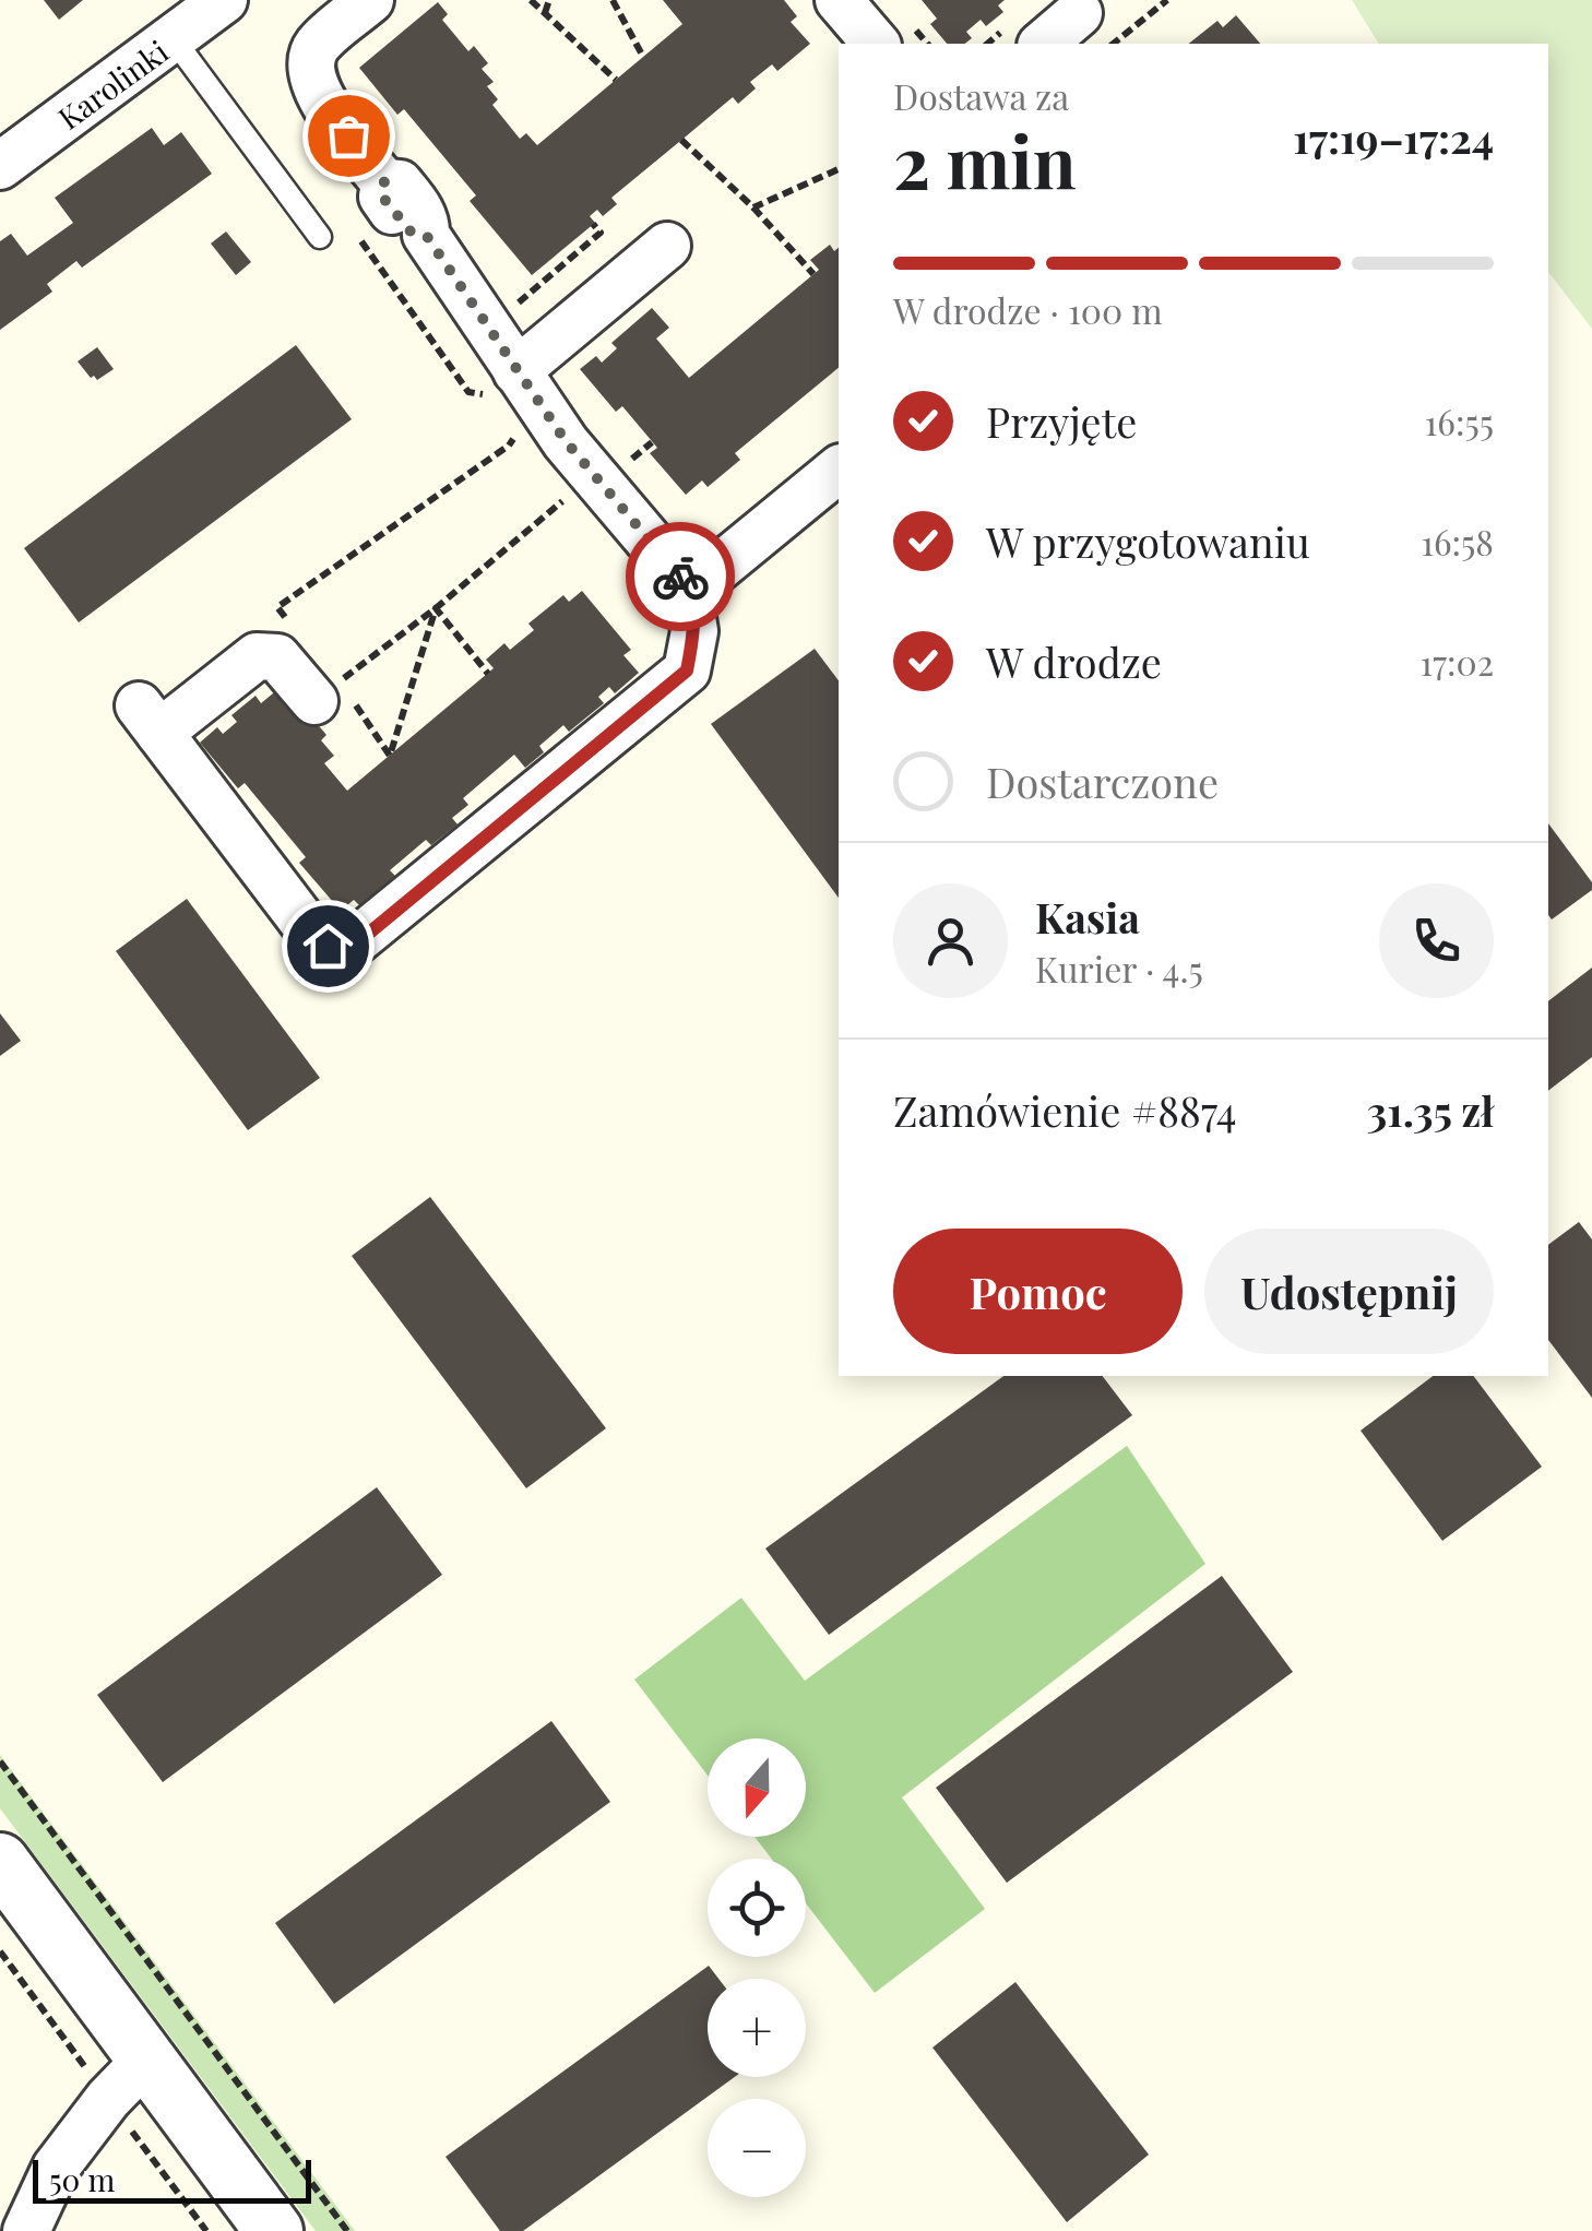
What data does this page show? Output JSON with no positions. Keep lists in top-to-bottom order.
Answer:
{
  "streets": {
    "street": ["Karolinki"]
  },
  "scale_bar": "50 m",
  "north": "bottom",
  "page": {
    "heading": ["2 min", "Dostawa za", "17:19–17:24"],
    "panel": [
      "Kasia",
      "Kurier · 4.5",
      "Zamówienie #8874",
      "31.35 zł"
    ],
    "bar": "W drodze · 100 m",
    "list": [
      ["Przyjęte", "16:55"],
      ["W przygotowaniu", "16:58"],
      ["W drodze", "17:02"],
      "Dostarczone"
    ],
    "buttons": ["Pomoc", "Udostępnij"],
    "map_buttons": ["+", "−"],
    "scale": "50 m"
  }
}
